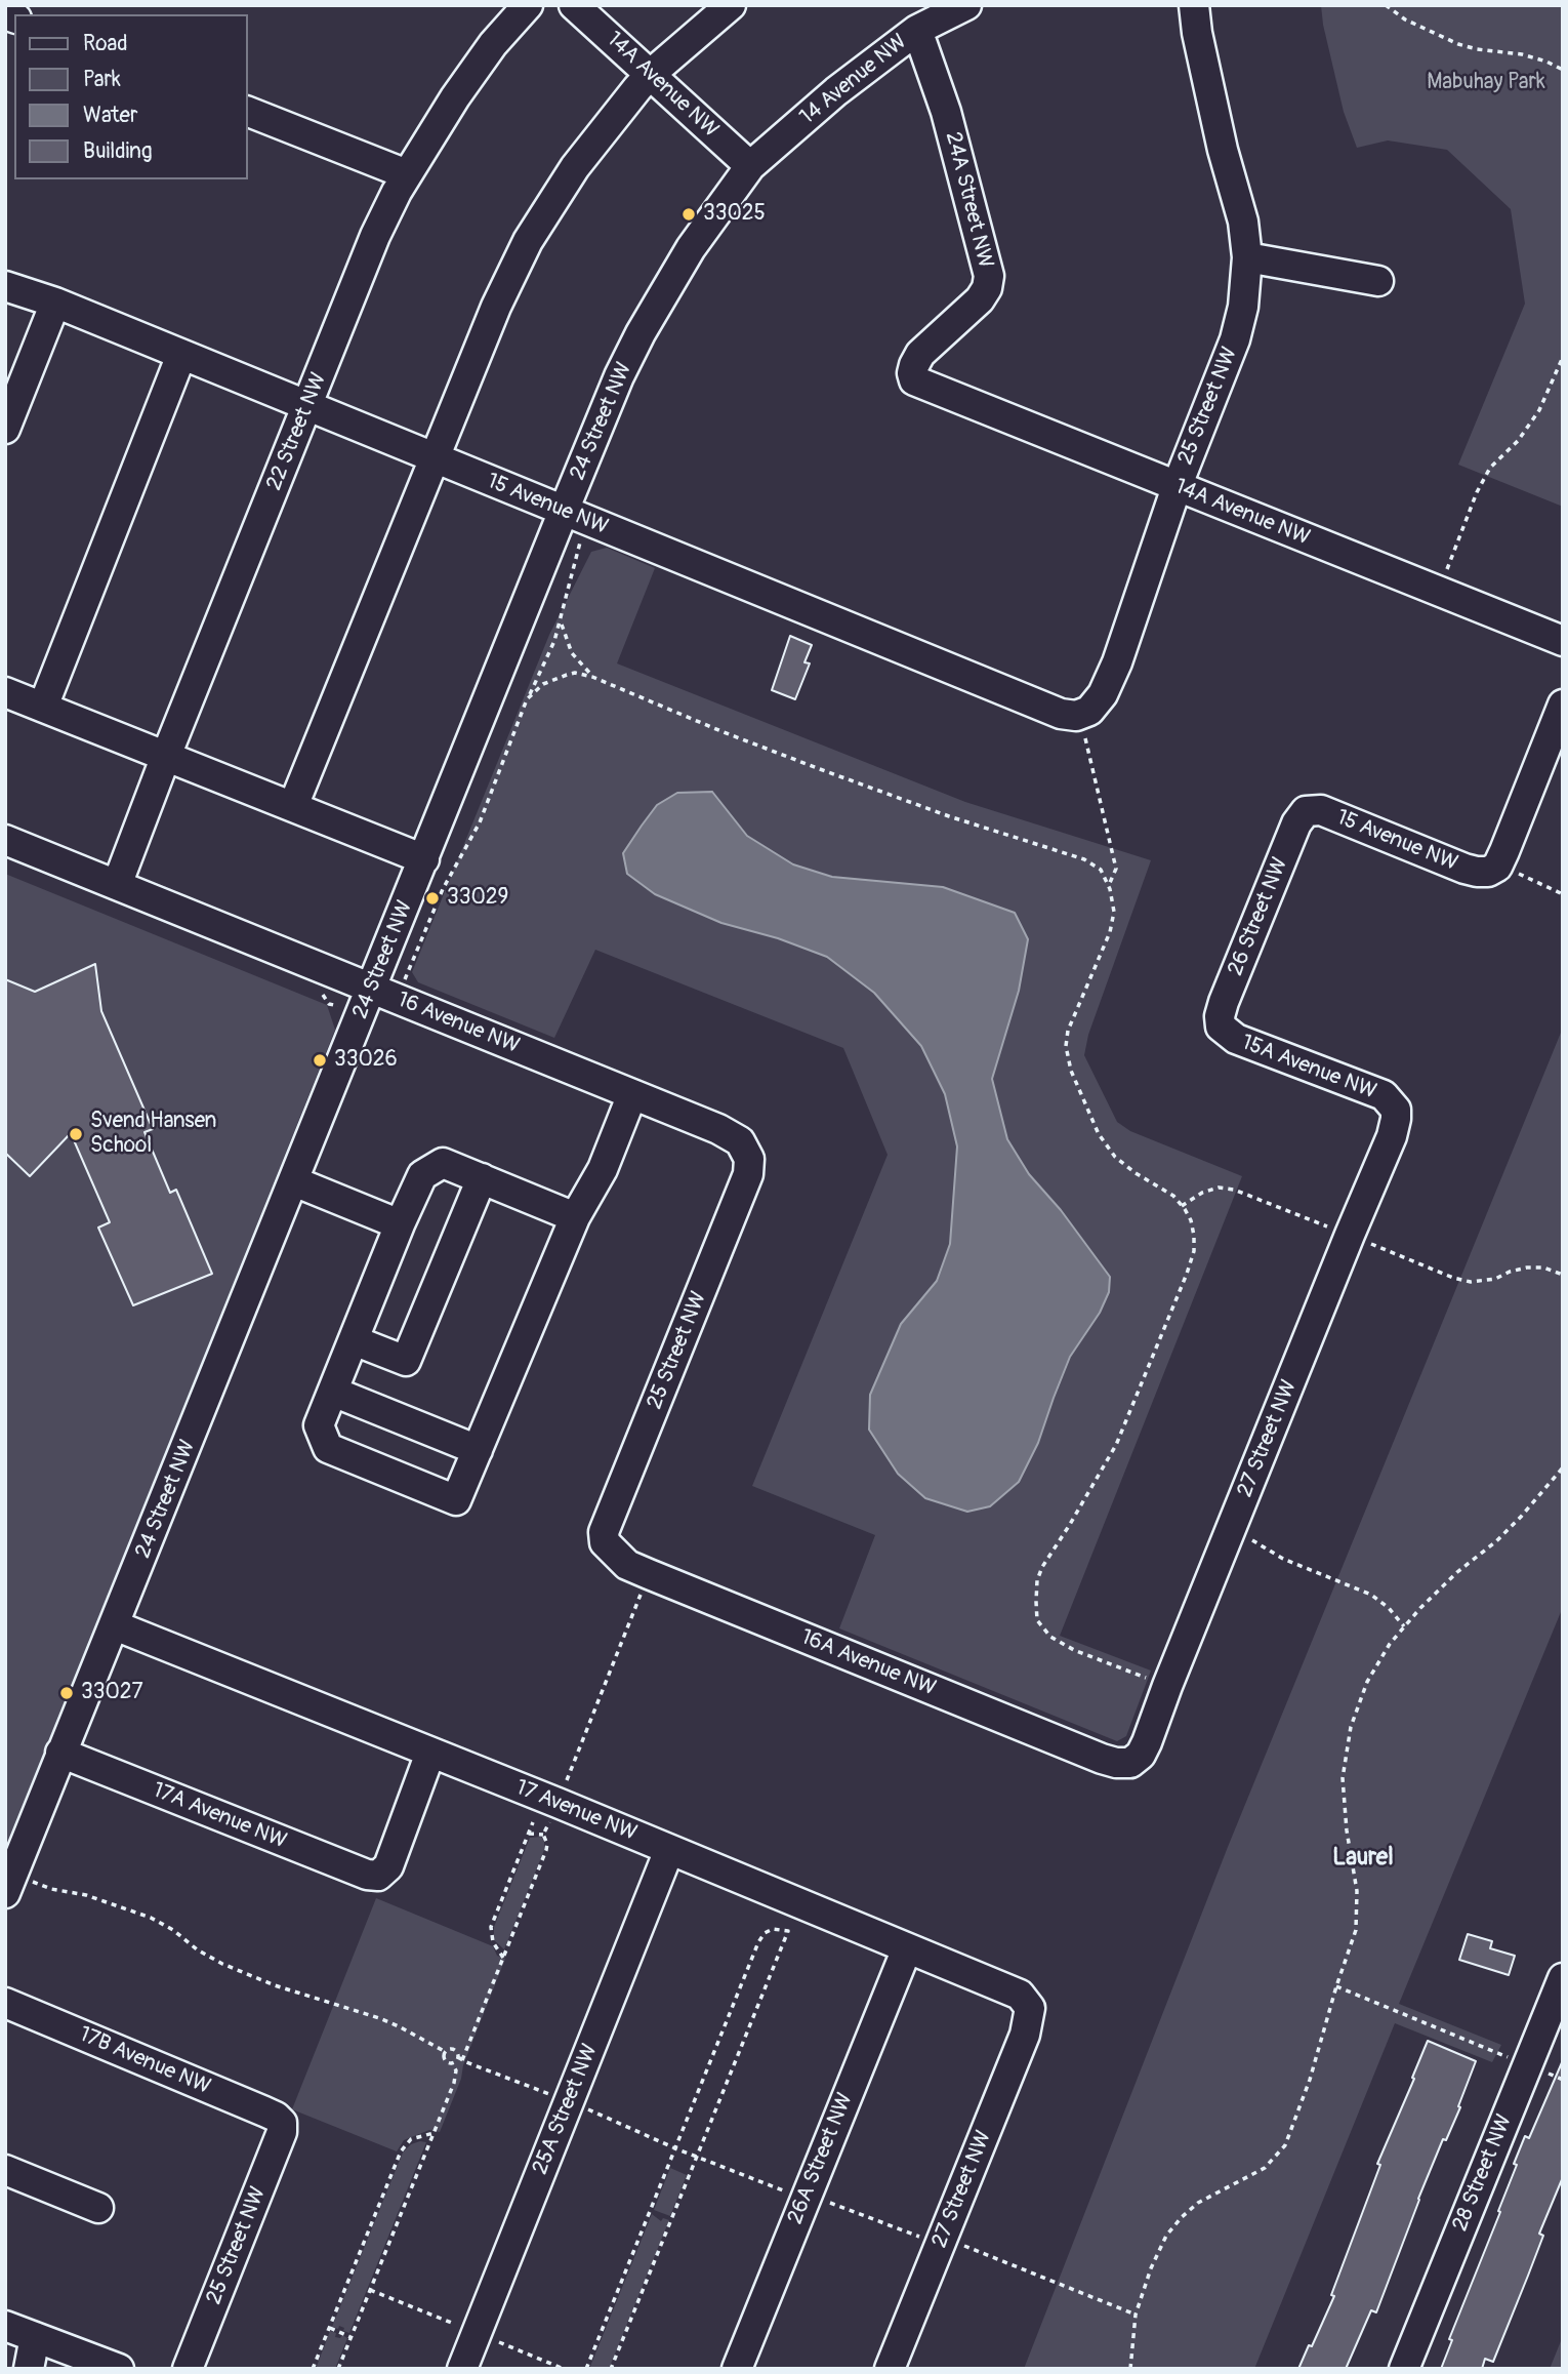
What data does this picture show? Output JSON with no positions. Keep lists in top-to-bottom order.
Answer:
{
  "streets": {
    "street": [
      "14 Avenue NW",
      "14A Avenue NW",
      "24A Street NW",
      "25 Street NW",
      "24 Street NW",
      "22 Street NW",
      "15 Avenue NW",
      "26 Street NW",
      "16 Avenue NW",
      "15A Avenue NW",
      "27 Street NW",
      "16A Avenue NW",
      "17 Avenue NW",
      "17A Avenue NW",
      "17B Avenue NW",
      "25A Street NW",
      "26A Street NW",
      "28 Street NW"
    ]
  },
  "crossings": [
    ["14 Avenue NW", "14A Avenue NW"],
    ["14 Avenue NW", "24A Street NW"],
    ["14 Avenue NW", "24 Street NW"],
    ["14A Avenue NW", "24A Street NW"],
    ["14A Avenue NW", "25 Street NW"],
    ["14A Avenue NW", "24 Street NW"],
    ["25 Street NW", "15 Avenue NW"],
    ["25 Street NW", "16 Avenue NW"],
    ["25 Street NW", "16A Avenue NW"],
    ["25 Street NW", "17B Avenue NW"],
    ["24 Street NW", "15 Avenue NW"],
    ["24 Street NW", "16 Avenue NW"],
    ["24 Street NW", "17 Avenue NW"],
    ["24 Street NW", "17A Avenue NW"],
    ["22 Street NW", "15 Avenue NW"],
    ["22 Street NW", "16 Avenue NW"],
    ["15 Avenue NW", "26 Street NW"],
    ["26 Street NW", "15A Avenue NW"],
    ["15A Avenue NW", "27 Street NW"],
    ["27 Street NW", "16A Avenue NW"],
    ["27 Street NW", "17 Avenue NW"],
    ["17 Avenue NW", "17A Avenue NW"],
    ["17 Avenue NW", "25A Street NW"],
    ["17 Avenue NW", "26A Street NW"]
  ],
  "districts": ["Laurel"],
  "parks": ["Mabuhay Park"],
  "places": [
    "33025",
    "33029",
    "33026",
    "Svend Hansen School",
    "33027"
  ],
  "legend": [
    "Road",
    "Park",
    "Water",
    "Building"
  ]
}
